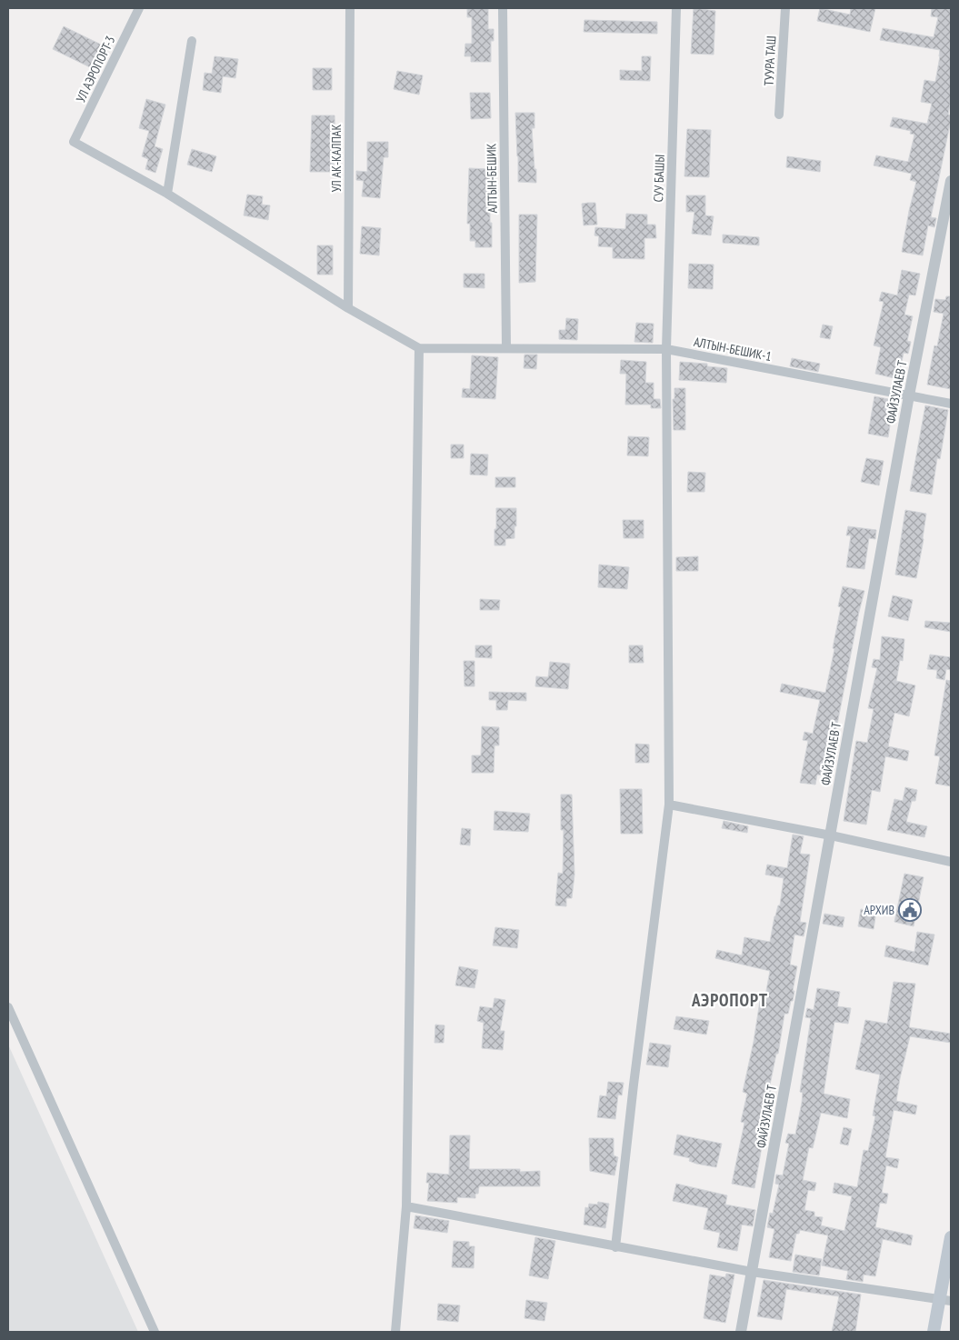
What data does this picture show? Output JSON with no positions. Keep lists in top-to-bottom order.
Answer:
{
  "streets": {
    "street": [
      "ТУУРА ТАШ",
      "УЛ АЭРОПОРТ-3",
      "УЛ АК-КАЛПАК",
      "АЛТЫН-БЕШИК",
      "СУУ БАШЫ",
      "АЛТЫН-БЕШИК-1",
      "ФАЙЗУЛАЕВ Т"
    ]
  },
  "crossings": [
    ["АЛТЫН-БЕШИК", "АЛТЫН-БЕШИК-1"],
    ["СУУ БАШЫ", "АЛТЫН-БЕШИК-1"],
    ["АЛТЫН-БЕШИК-1", "ФАЙЗУЛАЕВ Т"]
  ],
  "districts": ["АЭРОПОРТ"],
  "places": {
    "public building": ["АРХИВ"]
  }
}
